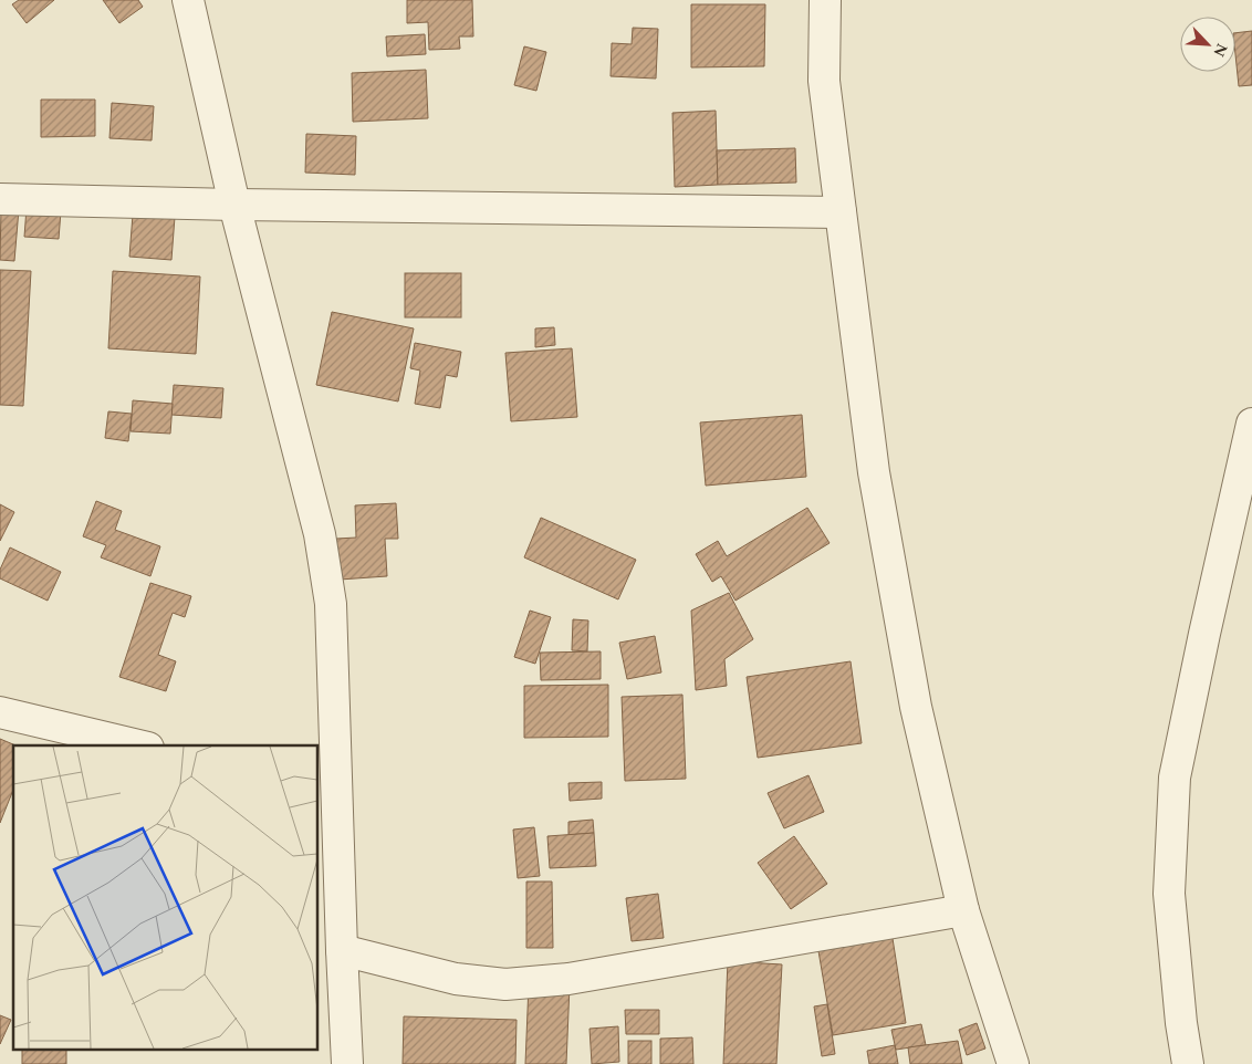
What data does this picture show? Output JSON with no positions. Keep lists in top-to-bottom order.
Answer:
{
  "north": "bottom right"
}
